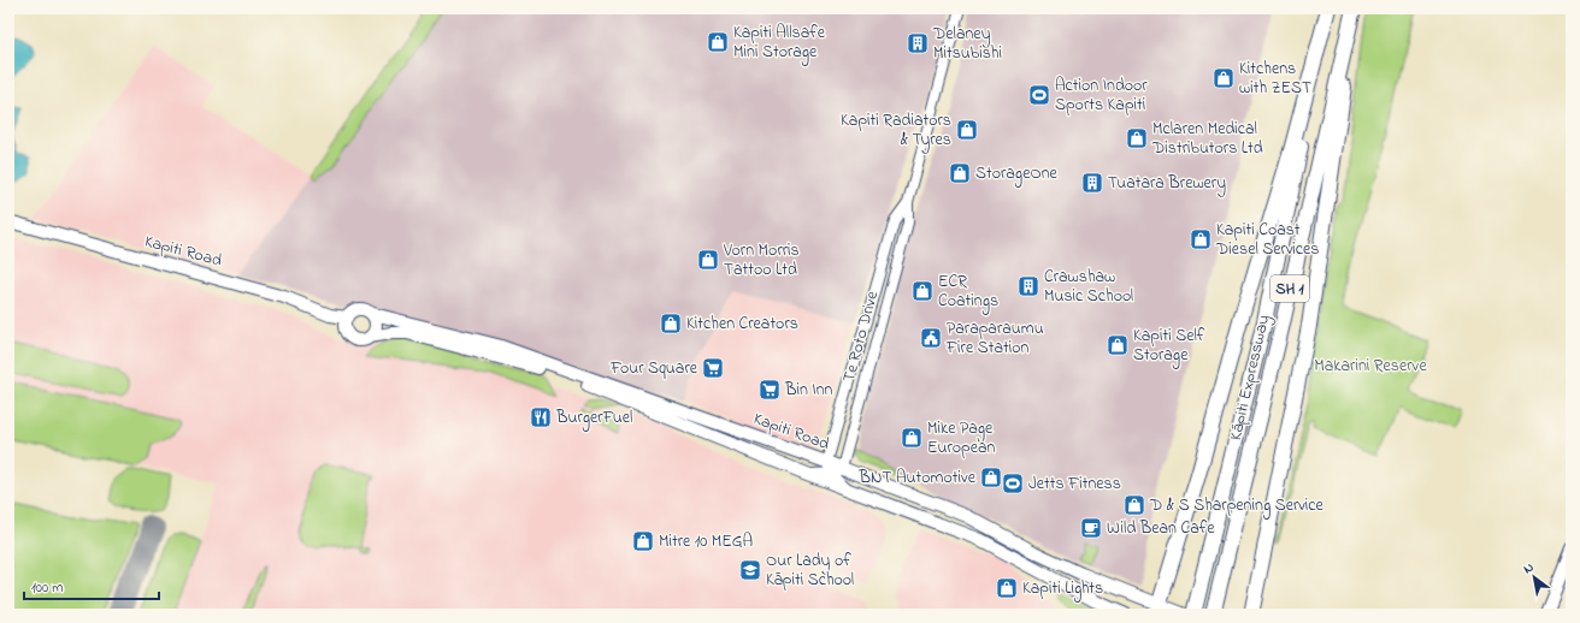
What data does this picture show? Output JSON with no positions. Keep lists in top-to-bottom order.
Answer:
{
  "streets": {
    "highway": ["SH 1", "Kāpiti Expressway"],
    "main road": ["Kapiti Road"],
    "street": ["Te Roto Drive"]
  },
  "crossings": [
    ["Kapiti Road", "Te Roto Drive"]
  ],
  "parks": ["Makarini Reserve"],
  "places": {
    "shop": [
      "Kapiti Allsafe Mini Storage",
      "Kitchens with ZEST",
      "Kapiti Radiators & Tyres",
      "Mclaren Medical Distributors Ltd",
      "StorageOne",
      "Kapiti Coast Diesel Services",
      "Vorn Morris Tattoo Ltd",
      "ECR Coatings",
      "Kitchen Creators",
      "Kapiti Self Storage",
      "Mike Page European",
      "BNT Automotive",
      "D & S Sharpening Service",
      "Mitre 10 MEGA",
      "Kapiti Lights"
    ],
    "building": ["Delaney Mitsubishi", "Tuatara Brewery", "Crawshaw Music School"],
    "sports": ["Action Indoor Sports Kapiti", "Jetts Fitness"],
    "public building": ["Paraparaumu Fire Station"],
    "supermarket": ["Four Square", "Bin Inn"],
    "restaurant": ["BurgerFuel"],
    "cafe": ["Wild Bean Cafe"],
    "school or university": ["Our Lady of Kāpiti School"]
  },
  "scale_bar": "100 m",
  "north": "top left"
}
